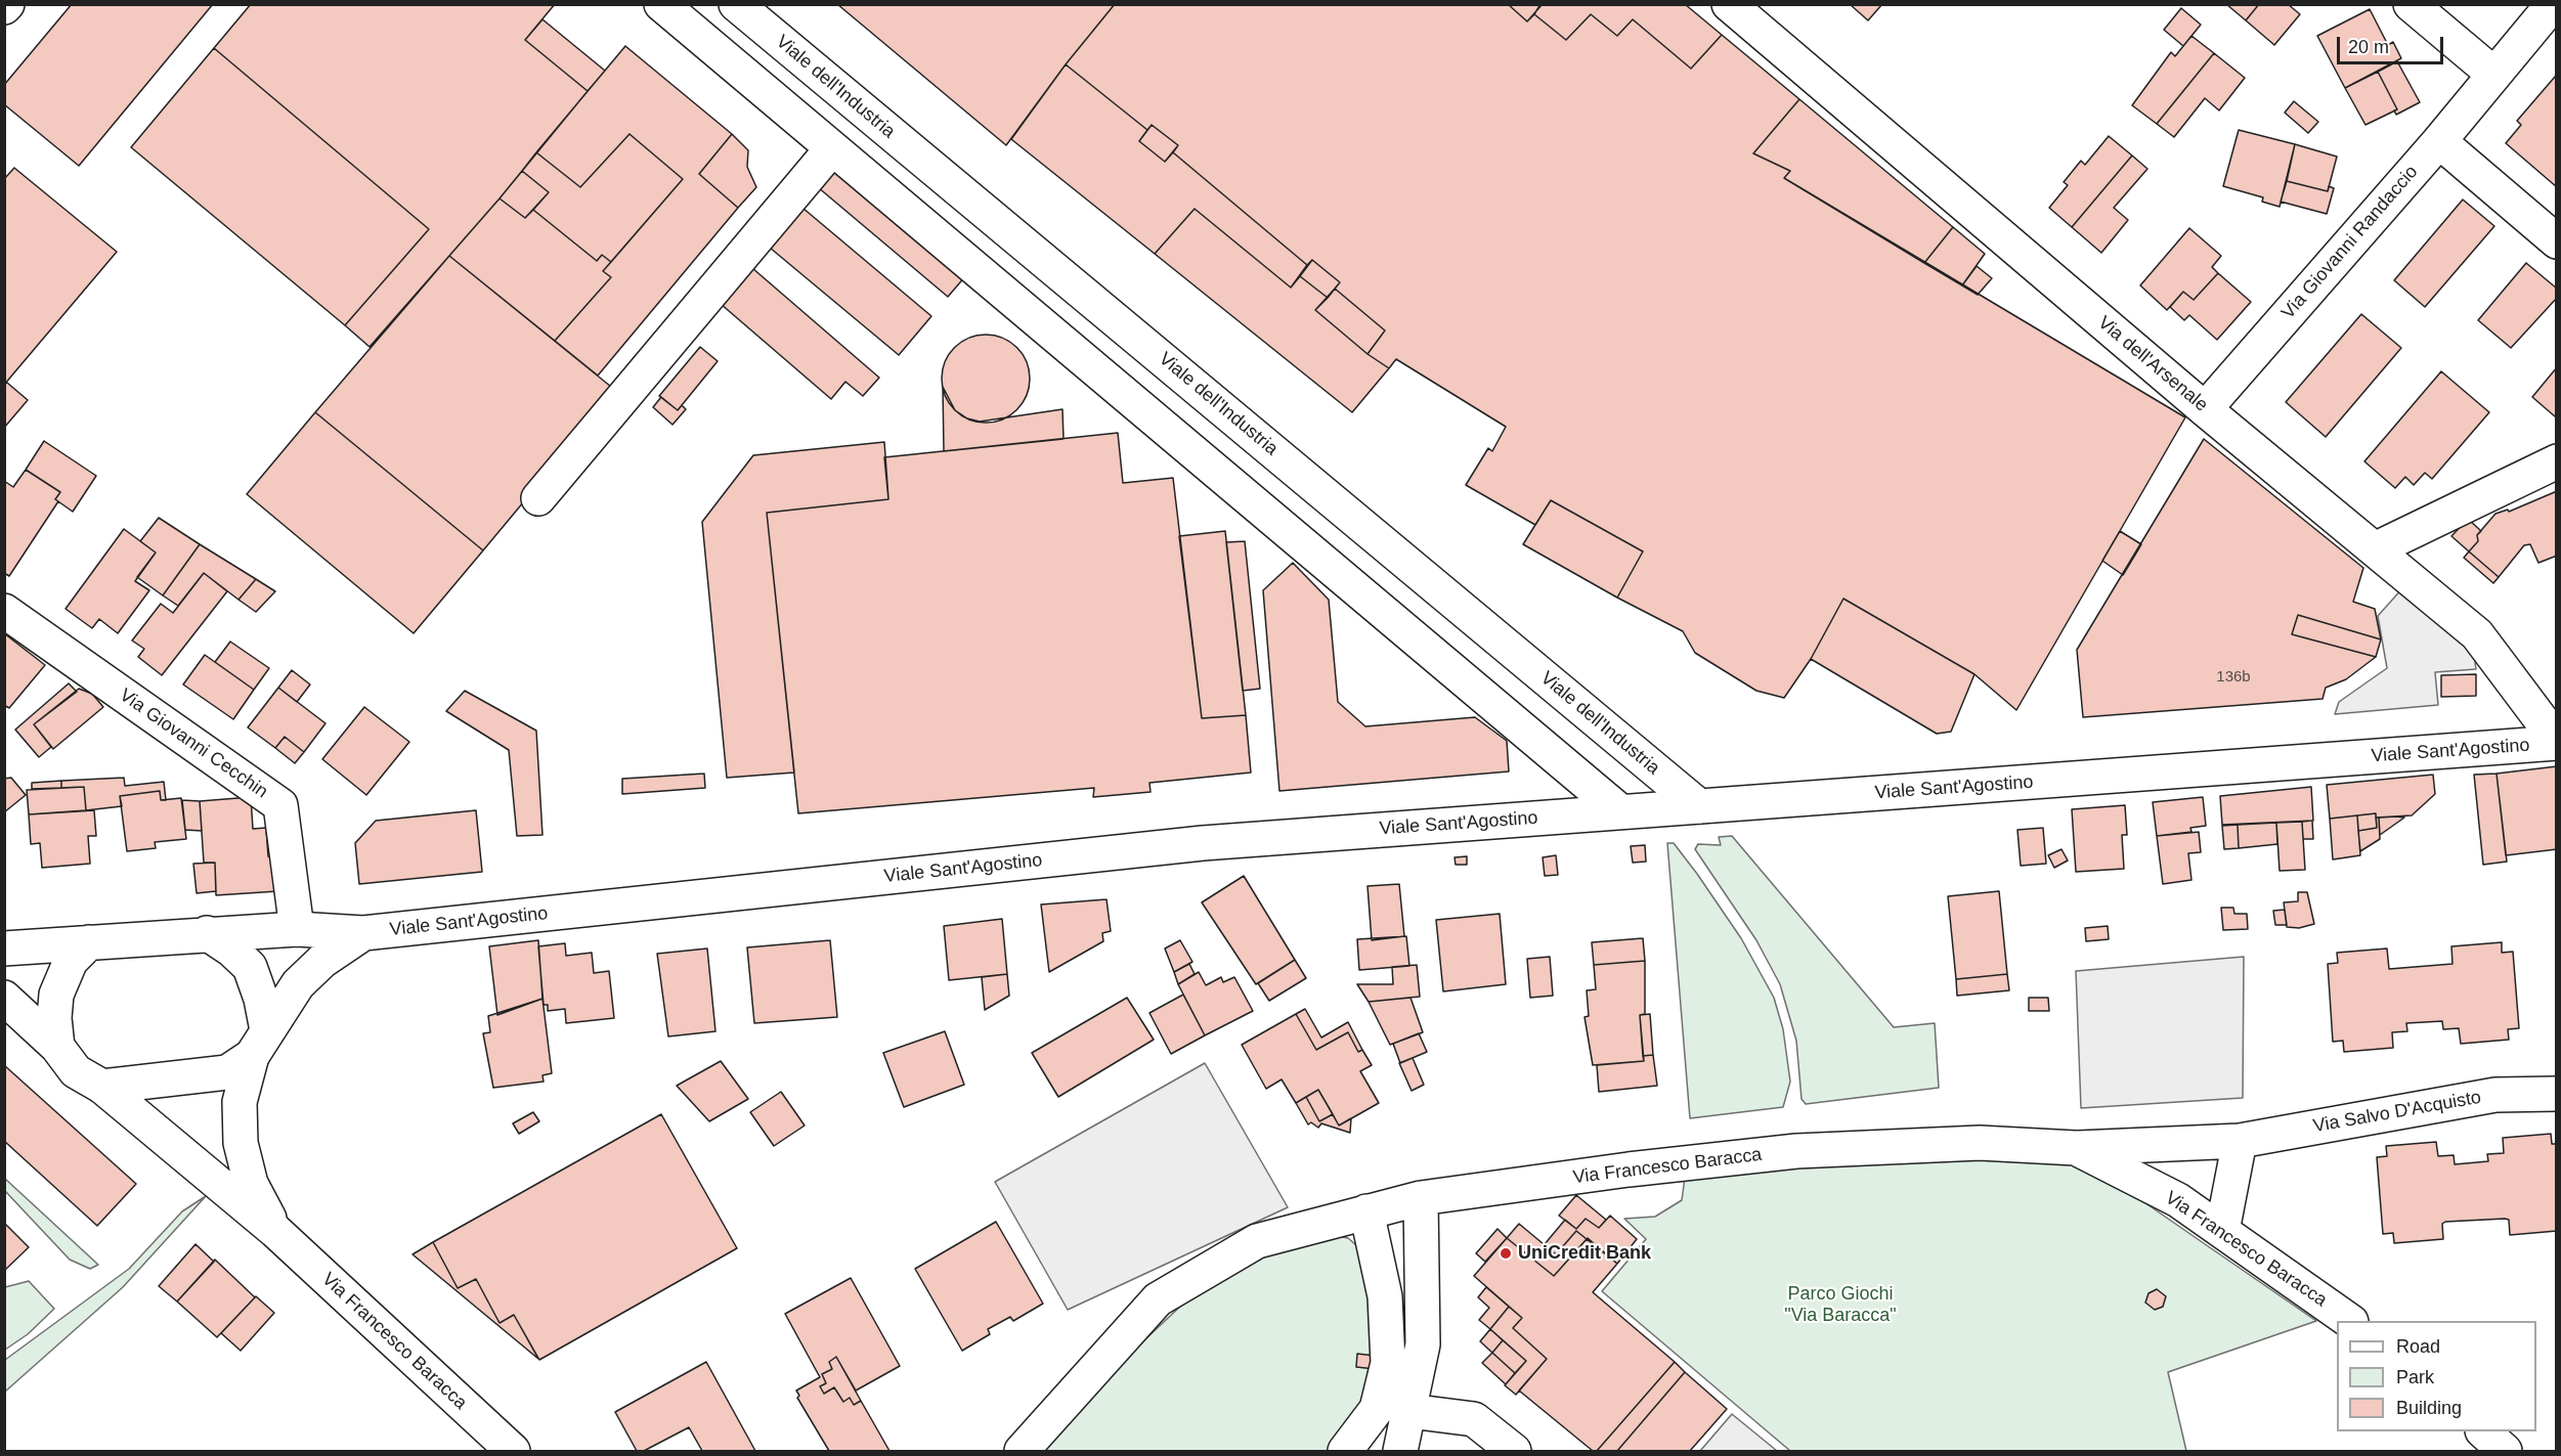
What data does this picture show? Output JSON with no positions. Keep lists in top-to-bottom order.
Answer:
{
  "streets": {
    "street": [
      "Viale dell'Industria",
      "Via Giovanni Randaccio",
      "Via dell'Arsenale",
      "Via Giovanni Cecchin",
      "Viale Sant'Agostino",
      "Via Salvo D'Acquisto",
      "Via Francesco Baracca"
    ]
  },
  "crossings": [
    ["Viale dell'Industria", "Viale Sant'Agostino"],
    ["Via Giovanni Randaccio", "Via dell'Arsenale"],
    ["Via dell'Arsenale", "Viale Sant'Agostino"],
    ["Via Giovanni Cecchin", "Viale Sant'Agostino"],
    ["Viale Sant'Agostino", "Via Francesco Baracca"],
    ["Via Salvo D'Acquisto", "Via Francesco Baracca"]
  ],
  "parks": ["Parco Giochi \"Via Baracca\""],
  "places": ["UniCredit Bank"],
  "house_numbers": ["136b"],
  "legend": ["Road", "Park", "Building"],
  "scale_bar": "20 m"
}
